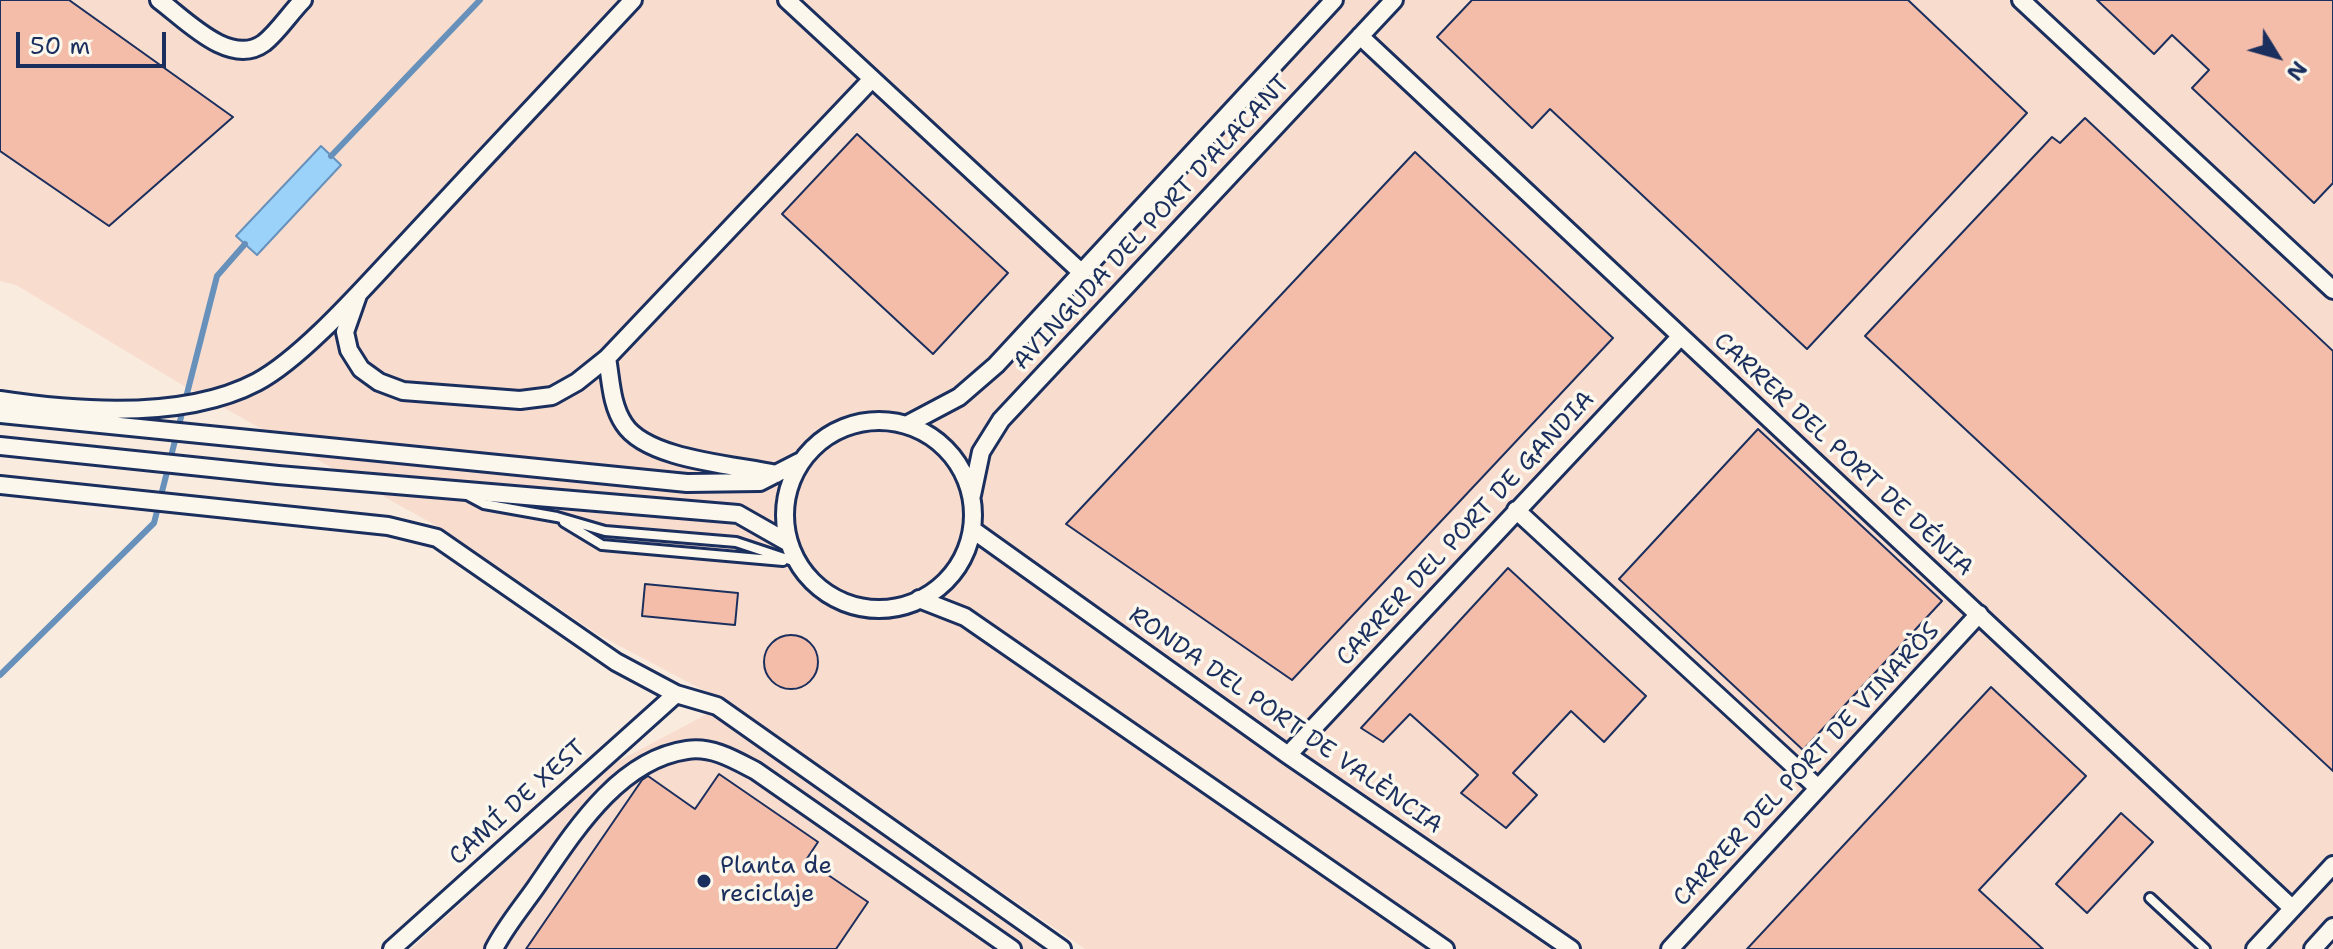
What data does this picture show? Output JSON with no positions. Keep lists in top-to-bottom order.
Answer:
{
  "streets": {
    "street": [
      "AVINGUDA DEL PORT D'ALACANT",
      "CARRER DEL PORT DE DÉNIA",
      "CARRER DEL PORT DE GANDIA",
      "RONDA DEL PORT DE VALÈNCIA",
      "CARRER DEL PORT DE VINARÒS",
      "CAMÍ DE XEST"
    ]
  },
  "crossings": [
    ["AVINGUDA DEL PORT D'ALACANT", "CARRER DEL PORT DE DÉNIA"],
    ["AVINGUDA DEL PORT D'ALACANT", "RONDA DEL PORT DE VALÈNCIA"],
    ["CARRER DEL PORT DE DÉNIA", "CARRER DEL PORT DE GANDIA"],
    ["CARRER DEL PORT DE DÉNIA", "CARRER DEL PORT DE VINARÒS"],
    ["CARRER DEL PORT DE GANDIA", "RONDA DEL PORT DE VALÈNCIA"]
  ],
  "places": ["Planta de reciclaje"],
  "scale_bar": "50 m",
  "north": "bottom right"
}
